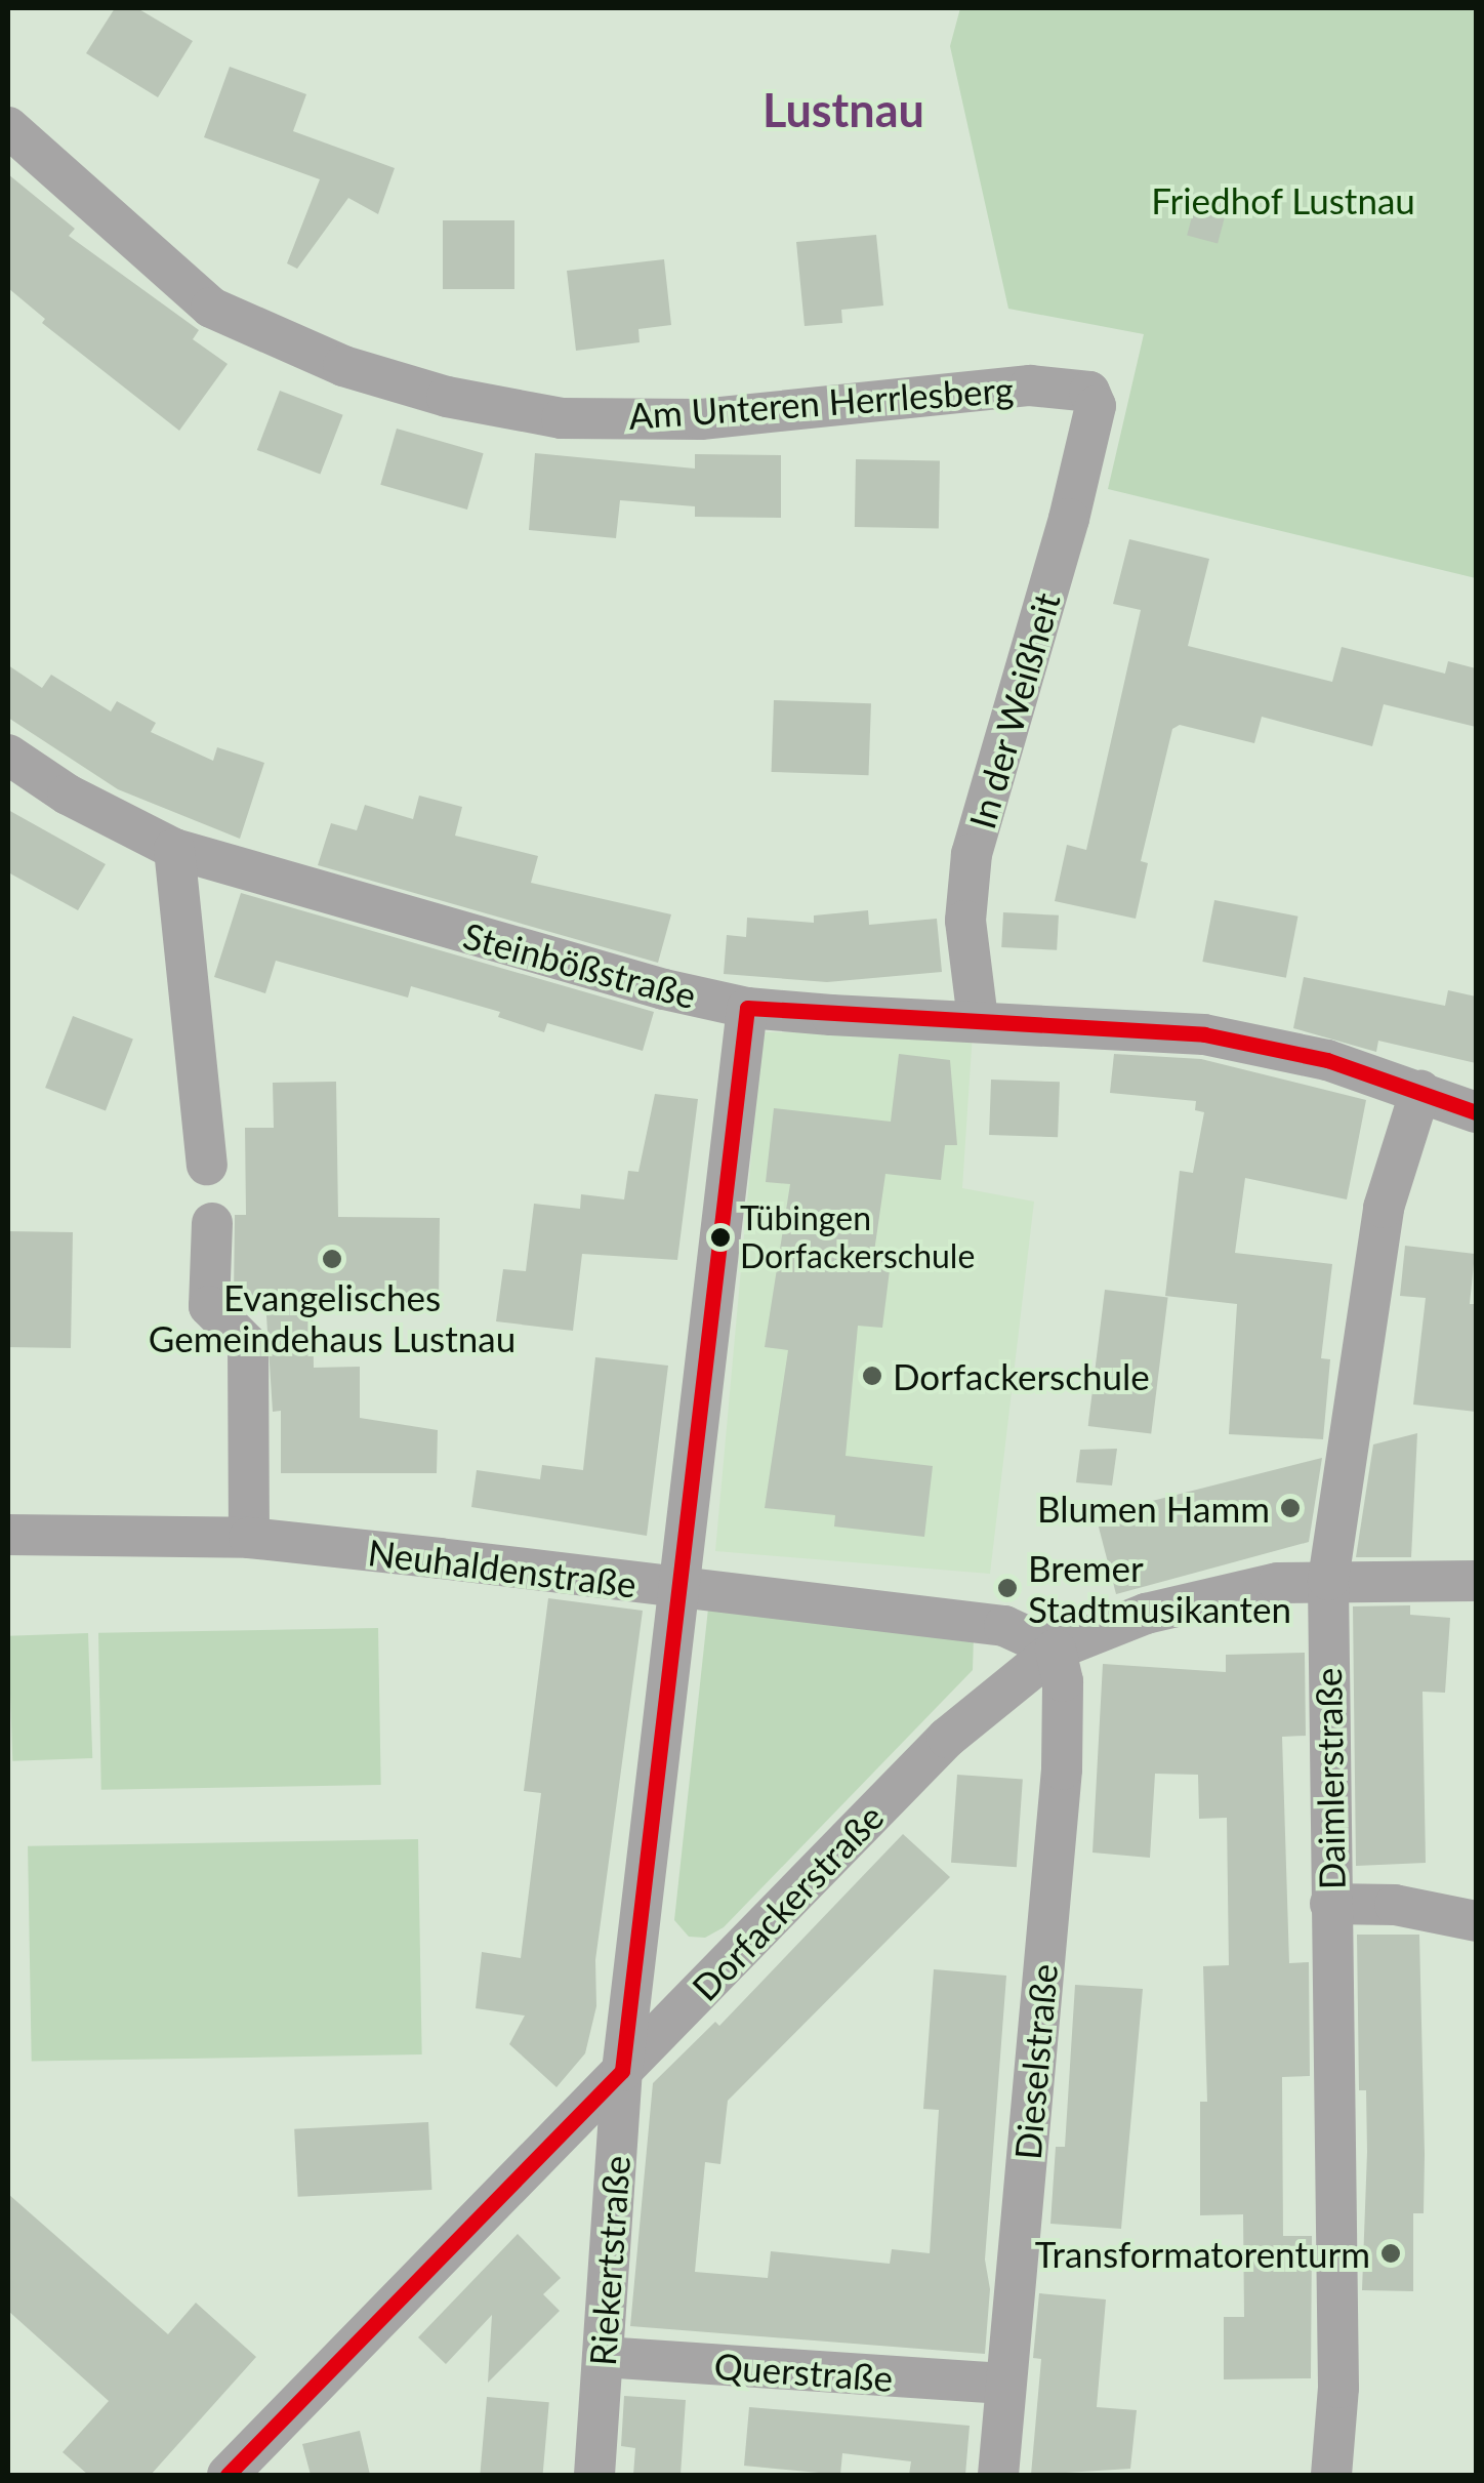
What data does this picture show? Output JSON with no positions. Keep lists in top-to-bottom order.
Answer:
{
  "streets": {
    "street": [
      "Am Unteren Herrlesberg",
      "In der Weißheit",
      "Steinbößstraße",
      "Neuhaldenstraße",
      "Daimlerstraße",
      "Dorfackerstraße",
      "Dieselstraße",
      "Riekertstraße",
      "Querstraße"
    ]
  },
  "crossings": [
    ["Am Unteren Herrlesberg", "In der Weißheit"],
    ["In der Weißheit", "Steinbößstraße"],
    ["Steinbößstraße", "Daimlerstraße"],
    ["Steinbößstraße", "Riekertstraße"],
    ["Neuhaldenstraße", "Dorfackerstraße"],
    ["Neuhaldenstraße", "Dieselstraße"],
    ["Neuhaldenstraße", "Riekertstraße"],
    ["Daimlerstraße", "Dorfackerstraße"],
    ["Dorfackerstraße", "Dieselstraße"],
    ["Dorfackerstraße", "Riekertstraße"],
    ["Dieselstraße", "Querstraße"],
    ["Riekertstraße", "Querstraße"]
  ],
  "districts": ["Lustnau"],
  "parks": ["Friedhof Lustnau"],
  "places": [
    "Tübingen Dorfackerschule",
    "Evangelisches Gemeindehaus Lustnau",
    "Dorfackerschule",
    "Blumen Hamm",
    "Bremer Stadtmusikanten",
    "Transformatorenturm"
  ]
}
